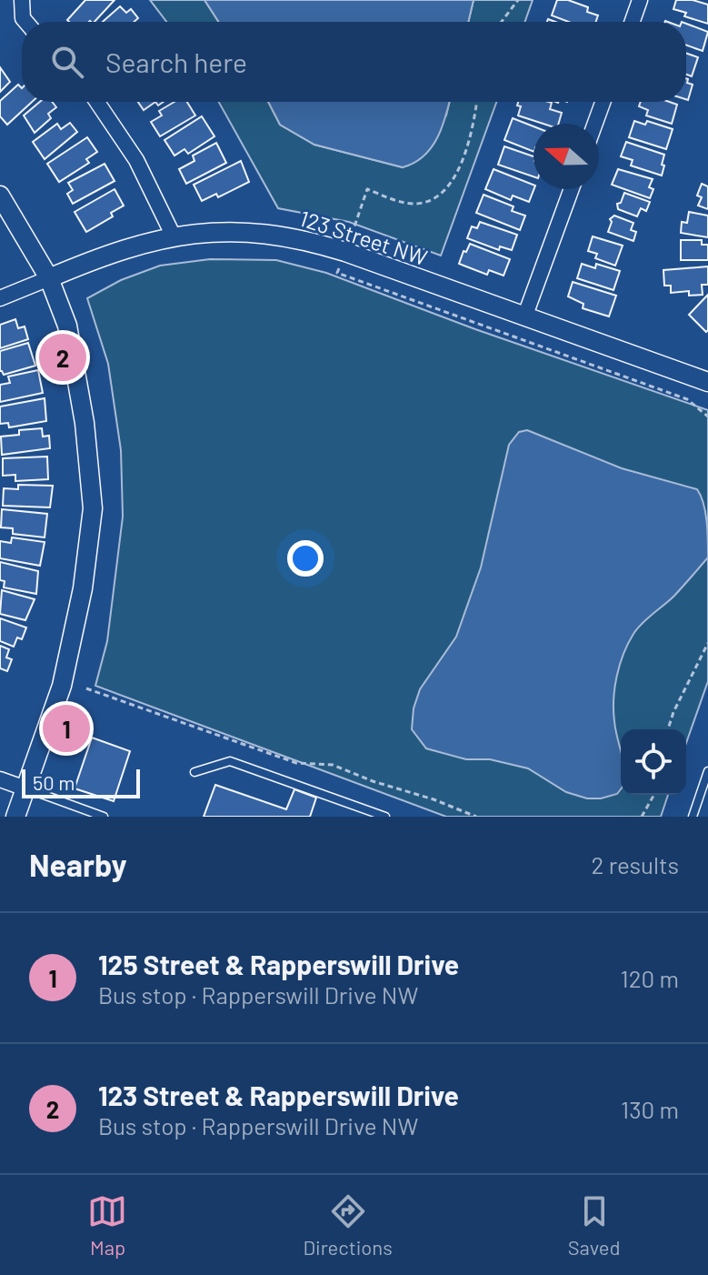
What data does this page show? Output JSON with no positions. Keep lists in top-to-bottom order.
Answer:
{
  "streets": {
    "street": ["123 Street NW"]
  },
  "scale_bar": "50 m",
  "north": "left",
  "page": {
    "search": "Search here",
    "pins": ["2", "1"],
    "scale": "50 m",
    "heading": ["Nearby", "2 results"],
    "list": [
      {
        "mark": "1",
        "name": "125 Street & Rapperswill Drive",
        "note": "Bus stop · Rapperswill Drive NW",
        "value": "120 m"
      },
      {
        "mark": "2",
        "name": "123 Street & Rapperswill Drive",
        "note": "Bus stop · Rapperswill Drive NW",
        "value": "130 m"
      }
    ],
    "nav": ["Map", "Directions", "Saved"]
  }
}
